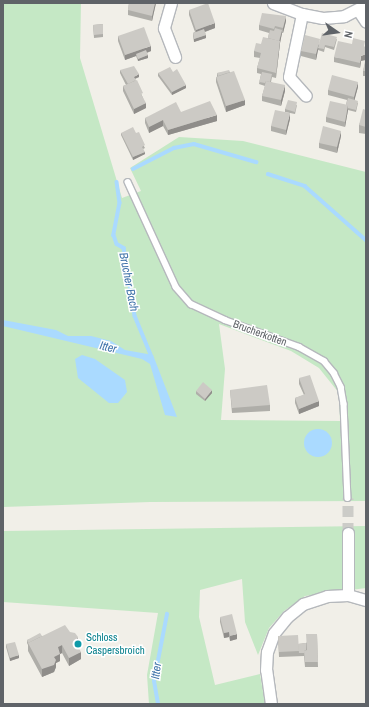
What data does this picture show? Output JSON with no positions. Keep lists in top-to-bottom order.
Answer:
{
  "streets": {
    "lane": ["Brucherkotten"]
  },
  "water": ["Brucher Bach", "Itter"],
  "places": ["Schloss Caspersbroich"],
  "north": "right"
}
